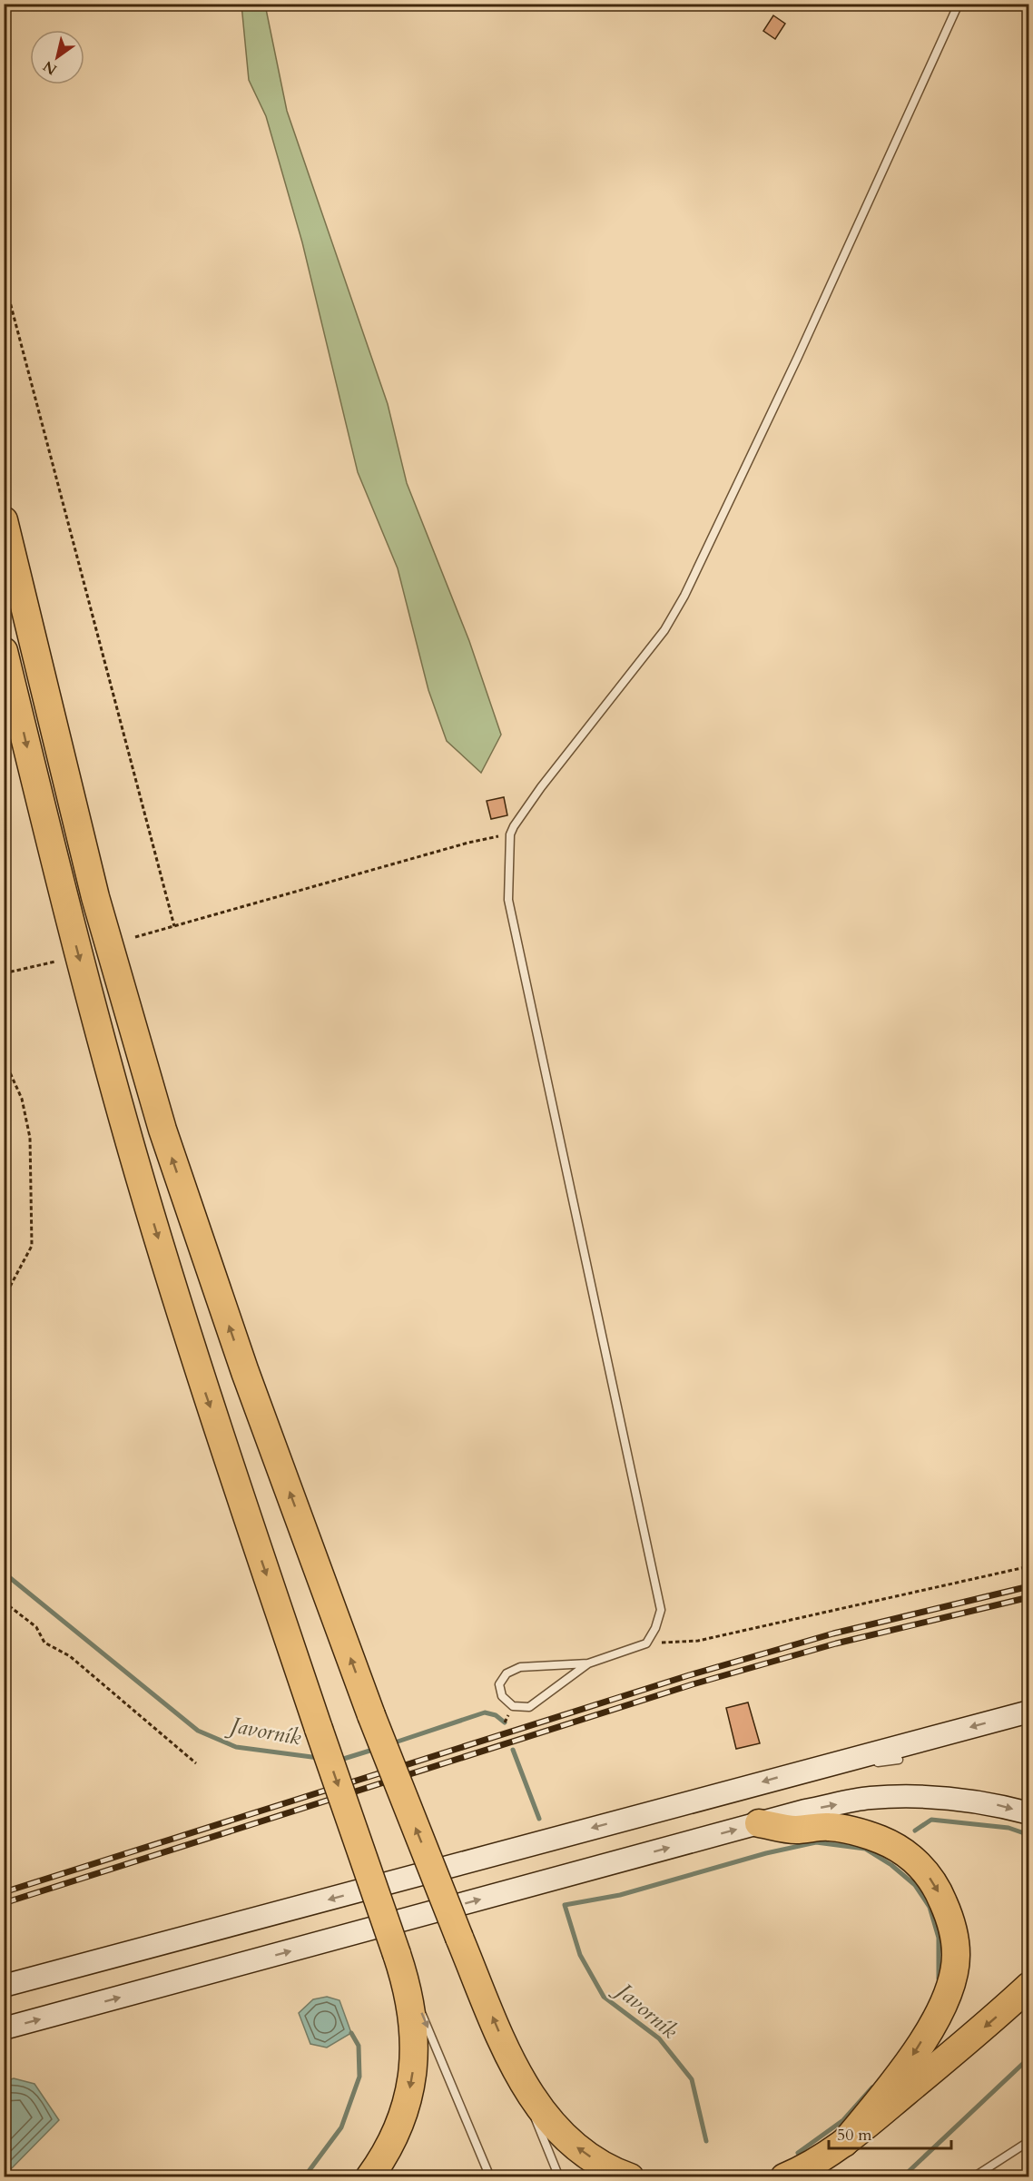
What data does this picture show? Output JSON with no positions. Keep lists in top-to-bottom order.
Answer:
{
  "water": ["Javorník"],
  "scale_bar": "50 m",
  "north": "bottom left"
}
